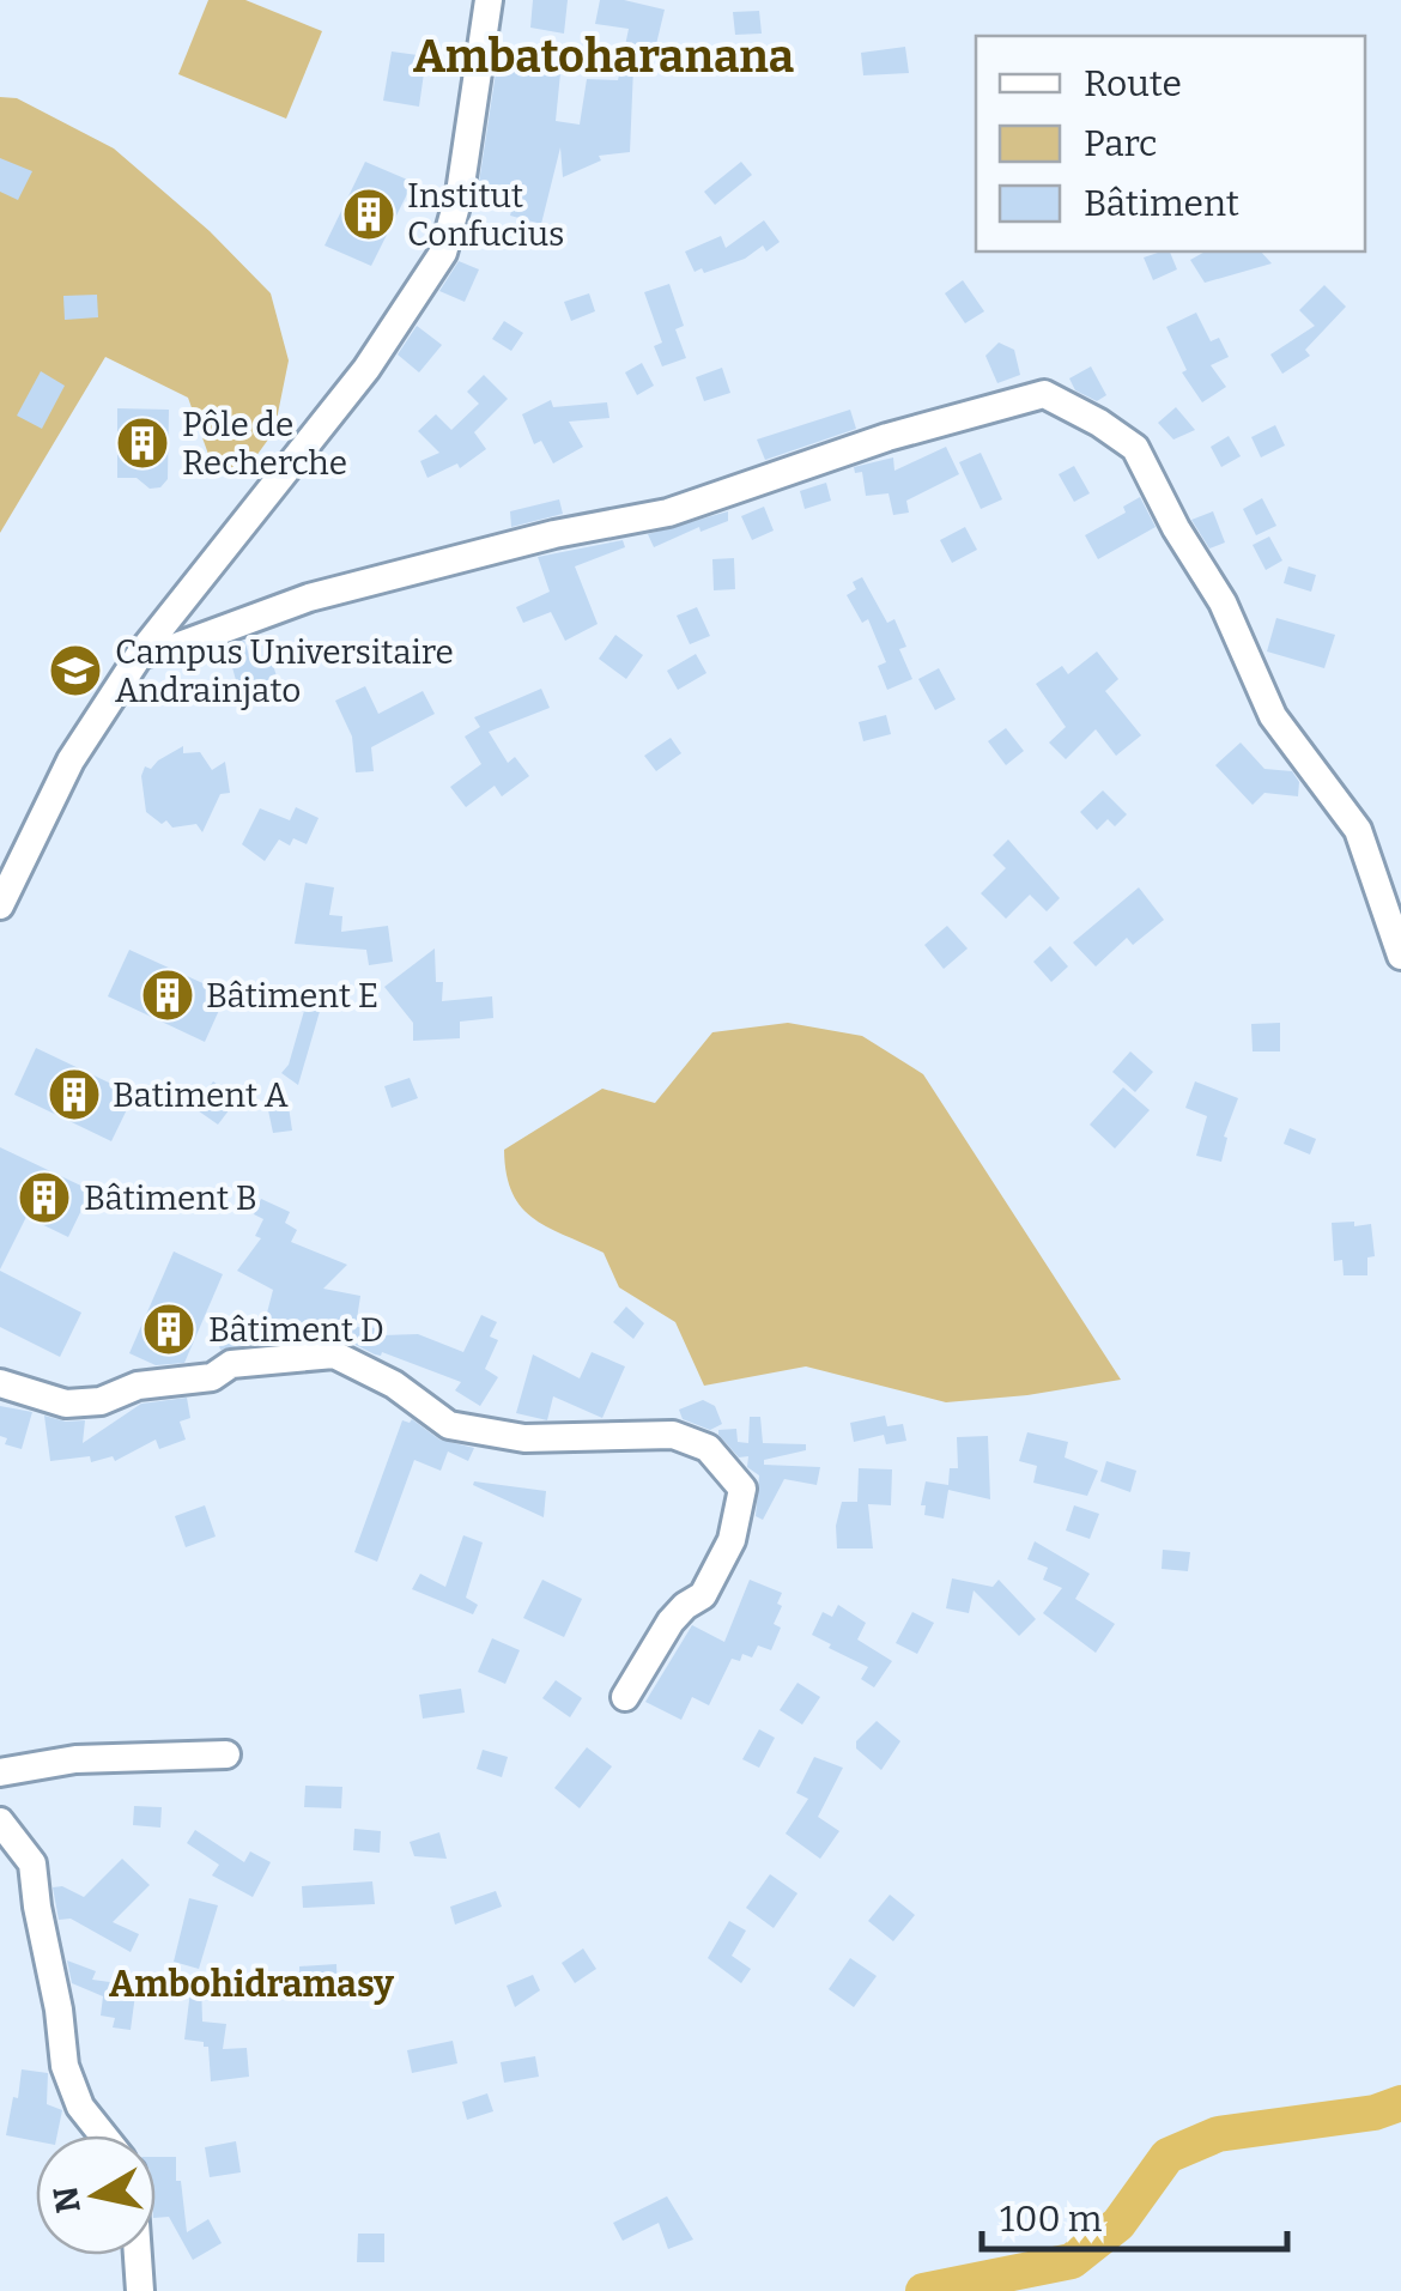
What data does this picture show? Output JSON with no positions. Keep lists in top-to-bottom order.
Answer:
{
  "districts": ["Ambatoharanana", "Ambohidramasy"],
  "places": {
    "building": [
      "Institut Confucius",
      "Pôle de Recherche",
      "Bâtiment E",
      "Batiment A",
      "Bâtiment B",
      "Bâtiment D"
    ],
    "school or university": ["Campus Universitaire Andrainjato"]
  },
  "legend": ["Route", "Parc", "Bâtiment"],
  "scale_bar": "100 m",
  "north": "left"
}
